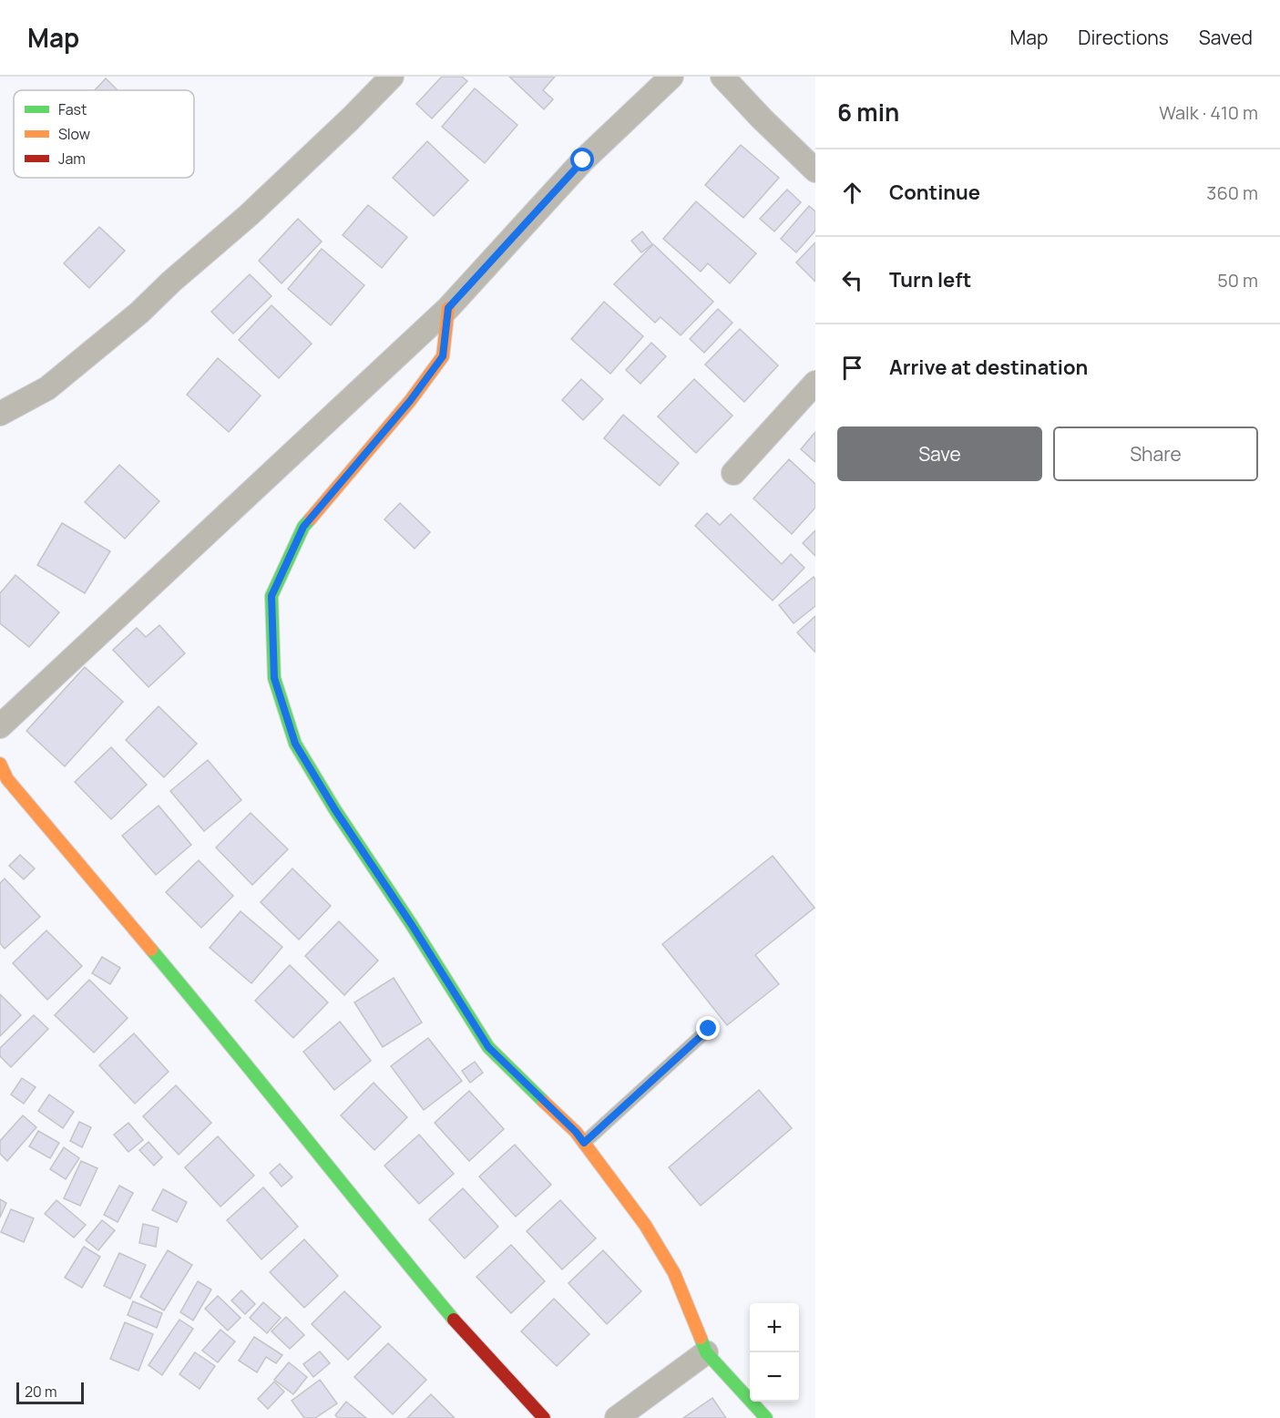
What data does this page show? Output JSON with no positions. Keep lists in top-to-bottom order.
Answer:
{
  "legend": ["Fast", "Slow", "Jam"],
  "scale_bar": "20 m",
  "page": {
    "header": "Map",
    "nav": ["Map", "Directions", "Saved"],
    "heading": ["6 min", "Walk · 410 m"],
    "list": [
      ["Continue", "360 m"],
      ["Turn left", "50 m"],
      "Arrive at destination"
    ],
    "buttons": ["Save", "Share"],
    "map_buttons": ["+", "−"],
    "scale": "20 m"
  }
}
